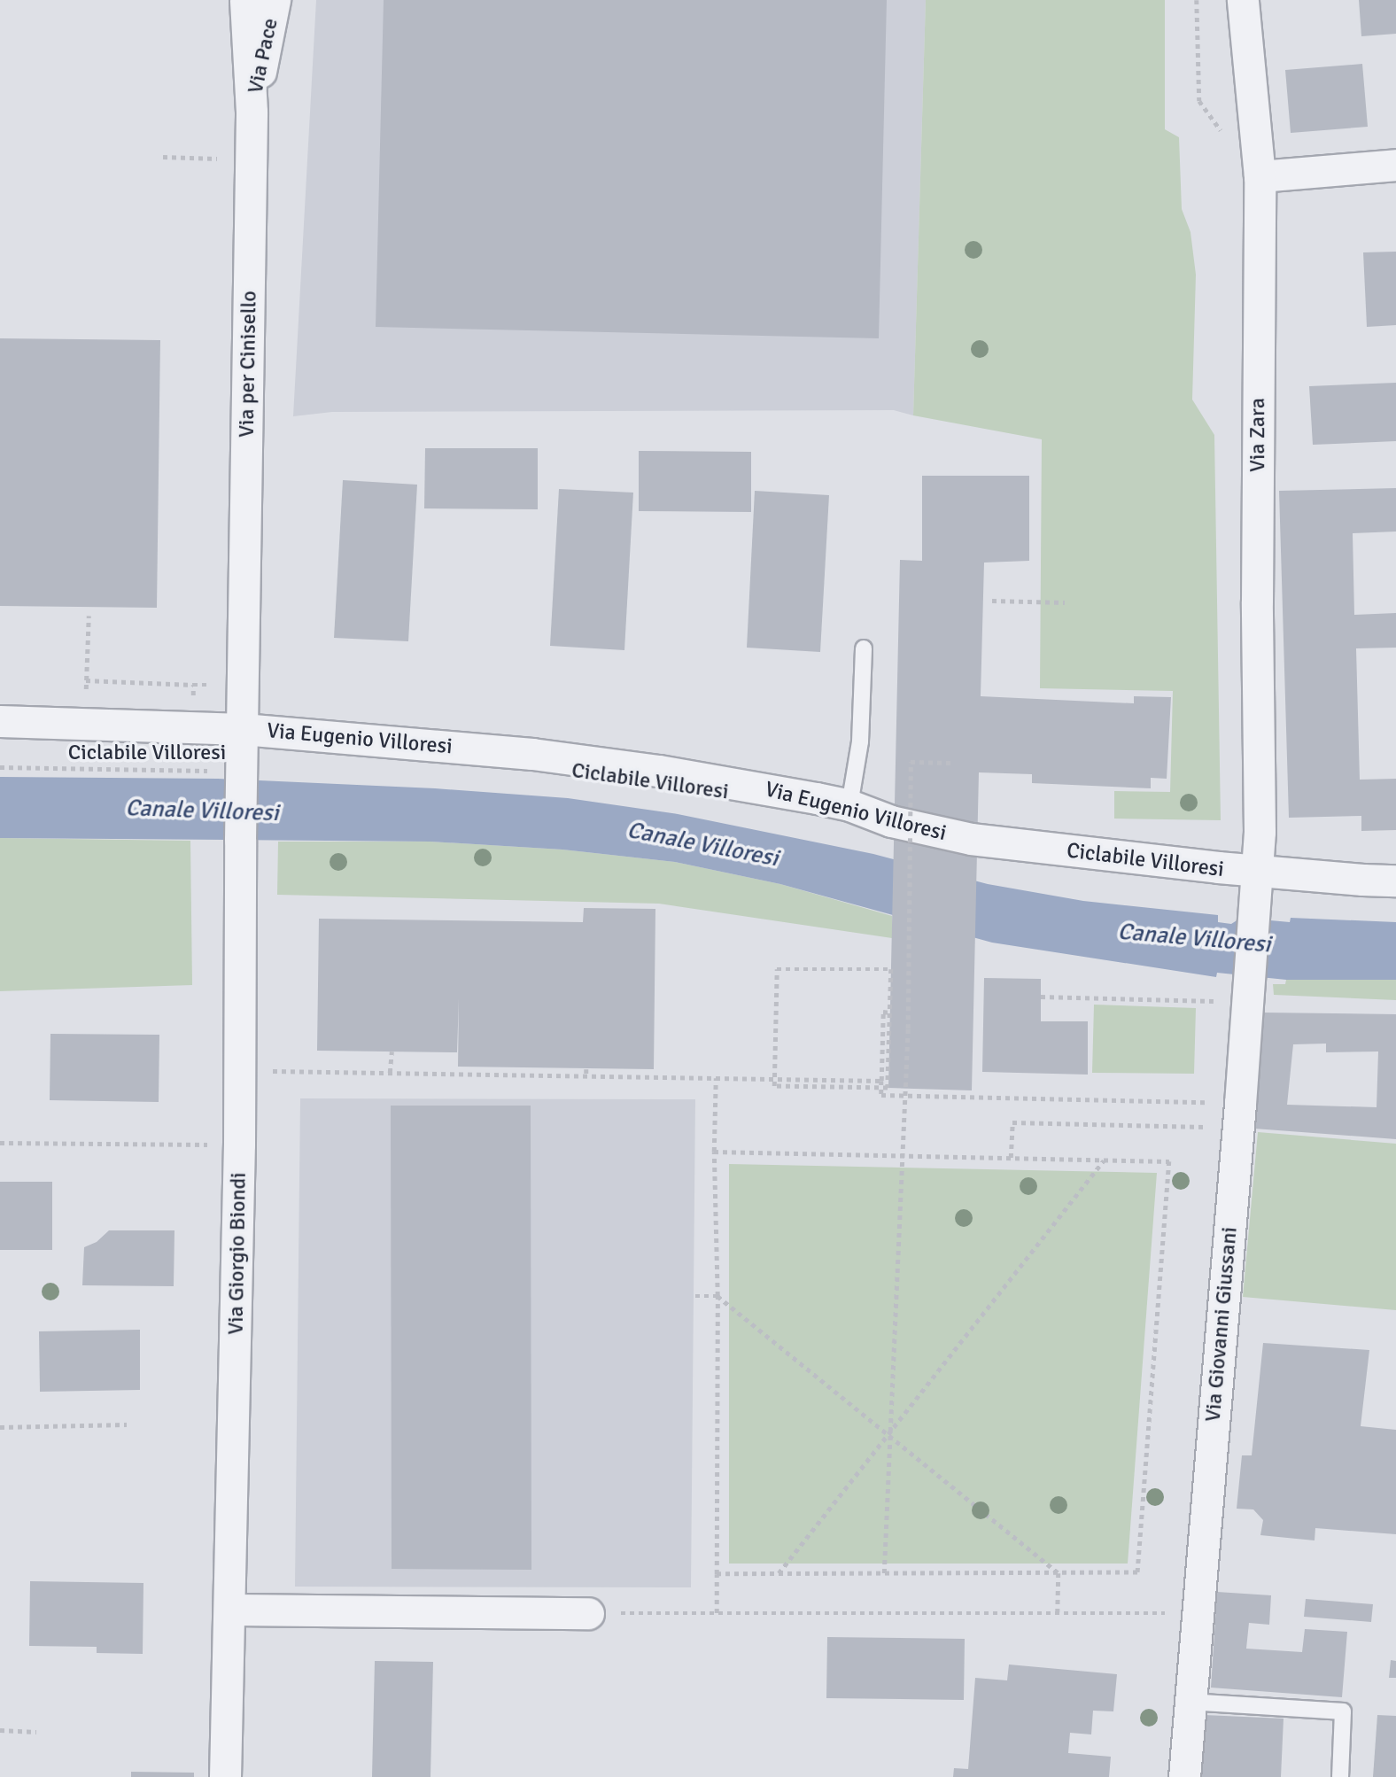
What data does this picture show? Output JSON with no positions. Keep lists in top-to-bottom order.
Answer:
{
  "streets": {
    "street": [
      "Via Pace",
      "Via per Cinisello",
      "Via Zara",
      "Via Eugenio Villoresi",
      "Via Giorgio Biondi",
      "Via Giovanni Giussani"
    ],
    "path": ["Ciclabile Villoresi"]
  },
  "crossings": [
    ["Via Pace", "Via per Cinisello"],
    ["Via per Cinisello", "Via Eugenio Villoresi"],
    ["Via per Cinisello", "Via Giorgio Biondi"],
    ["Via Zara", "Via Eugenio Villoresi"],
    ["Via Zara", "Via Giovanni Giussani"],
    ["Via Eugenio Villoresi", "Via Giorgio Biondi"],
    ["Via Eugenio Villoresi", "Via Giovanni Giussani"],
    ["Ciclabile Villoresi", "Via Giorgio Biondi"]
  ],
  "water": ["Canale Villoresi"]
}
